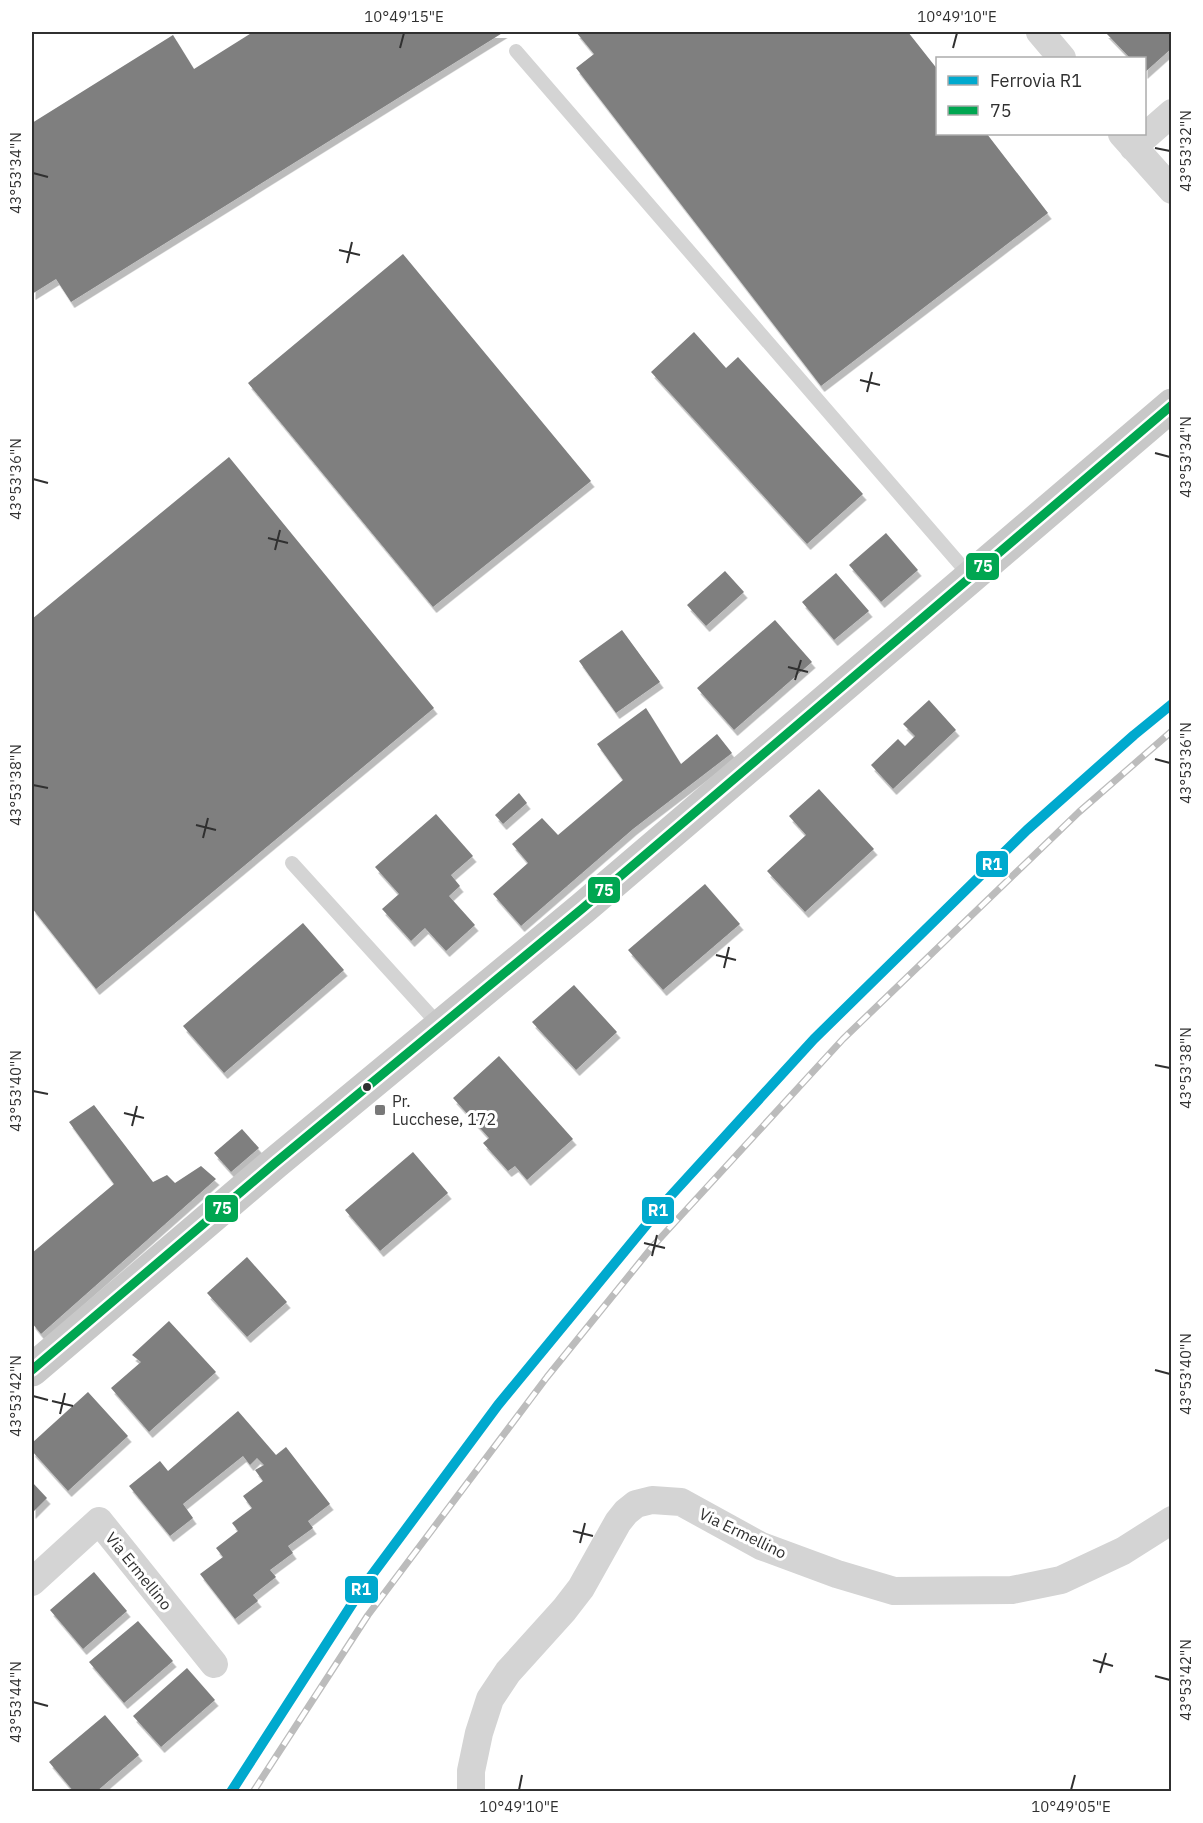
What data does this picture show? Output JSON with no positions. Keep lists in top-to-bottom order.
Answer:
{
  "streets": {
    "street": ["Via Ermellino"]
  },
  "places": {
    "transit": ["Pr. Lucchese, 172"]
  },
  "lines": ["transit line 75", "rail line R1"],
  "legend": ["Ferrovia R1", "75"],
  "coordinates": [
    "10°49'15\"E",
    "10°49'10\"E",
    "43°53'32\"N",
    "43°53'34\"N",
    "43°53'36\"N",
    "43°53'38\"N",
    "43°53'40\"N",
    "43°53'42\"N",
    "43°53'44\"N",
    "10°49'05\"E"
  ]
}
